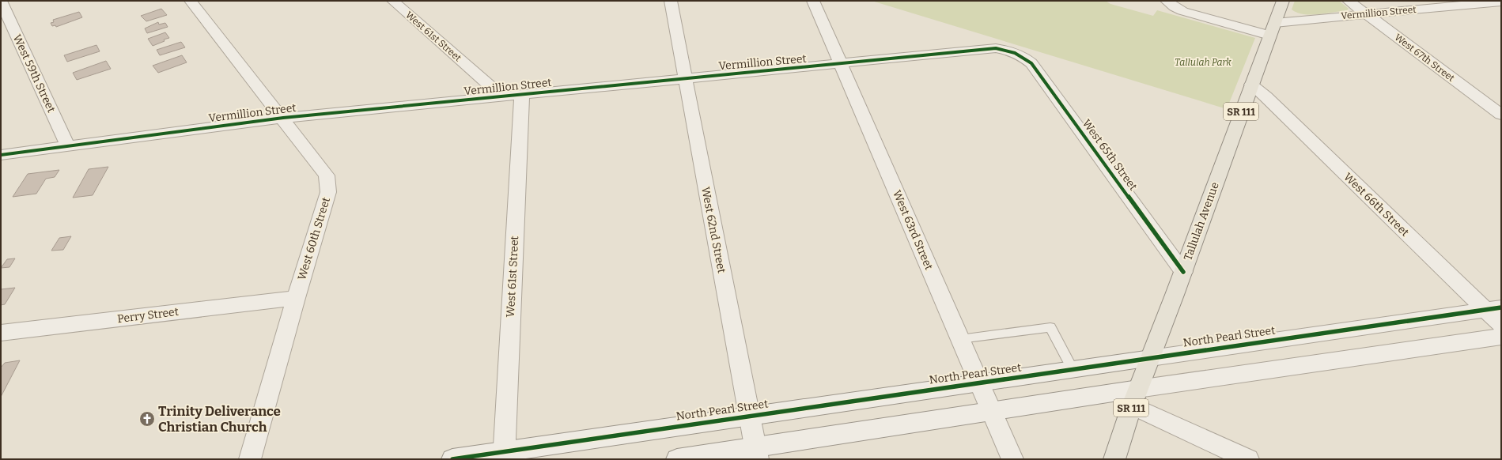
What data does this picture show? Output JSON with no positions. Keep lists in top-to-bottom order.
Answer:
{
  "streets": {
    "main road": ["SR 111", "Tallulah Avenue"],
    "street": [
      "Vermillion Street",
      "West 61st Street",
      "West 67th Street",
      "West 59th Street",
      "West 65th Street",
      "West 66th Street",
      "West 62nd Street",
      "West 63rd Street",
      "West 60th Street",
      "Perry Street",
      "North Pearl Street"
    ]
  },
  "crossings": [
    ["Vermillion Street", "West 61st Street"],
    ["Vermillion Street", "West 67th Street"],
    ["Vermillion Street", "West 59th Street"],
    ["Vermillion Street", "West 65th Street"],
    ["Vermillion Street", "Tallulah Avenue"],
    ["Vermillion Street", "West 62nd Street"],
    ["Vermillion Street", "West 63rd Street"],
    ["Vermillion Street", "West 60th Street"],
    ["West 61st Street", "North Pearl Street"],
    ["West 65th Street", "Tallulah Avenue"],
    ["West 66th Street", "Tallulah Avenue"],
    ["West 66th Street", "North Pearl Street"],
    ["Tallulah Avenue", "North Pearl Street"],
    ["West 62nd Street", "North Pearl Street"],
    ["West 63rd Street", "North Pearl Street"],
    ["West 60th Street", "Perry Street"]
  ],
  "parks": ["Tallulah Park"],
  "places": {
    "church": ["Trinity Deliverance Christian Church"]
  }
}
